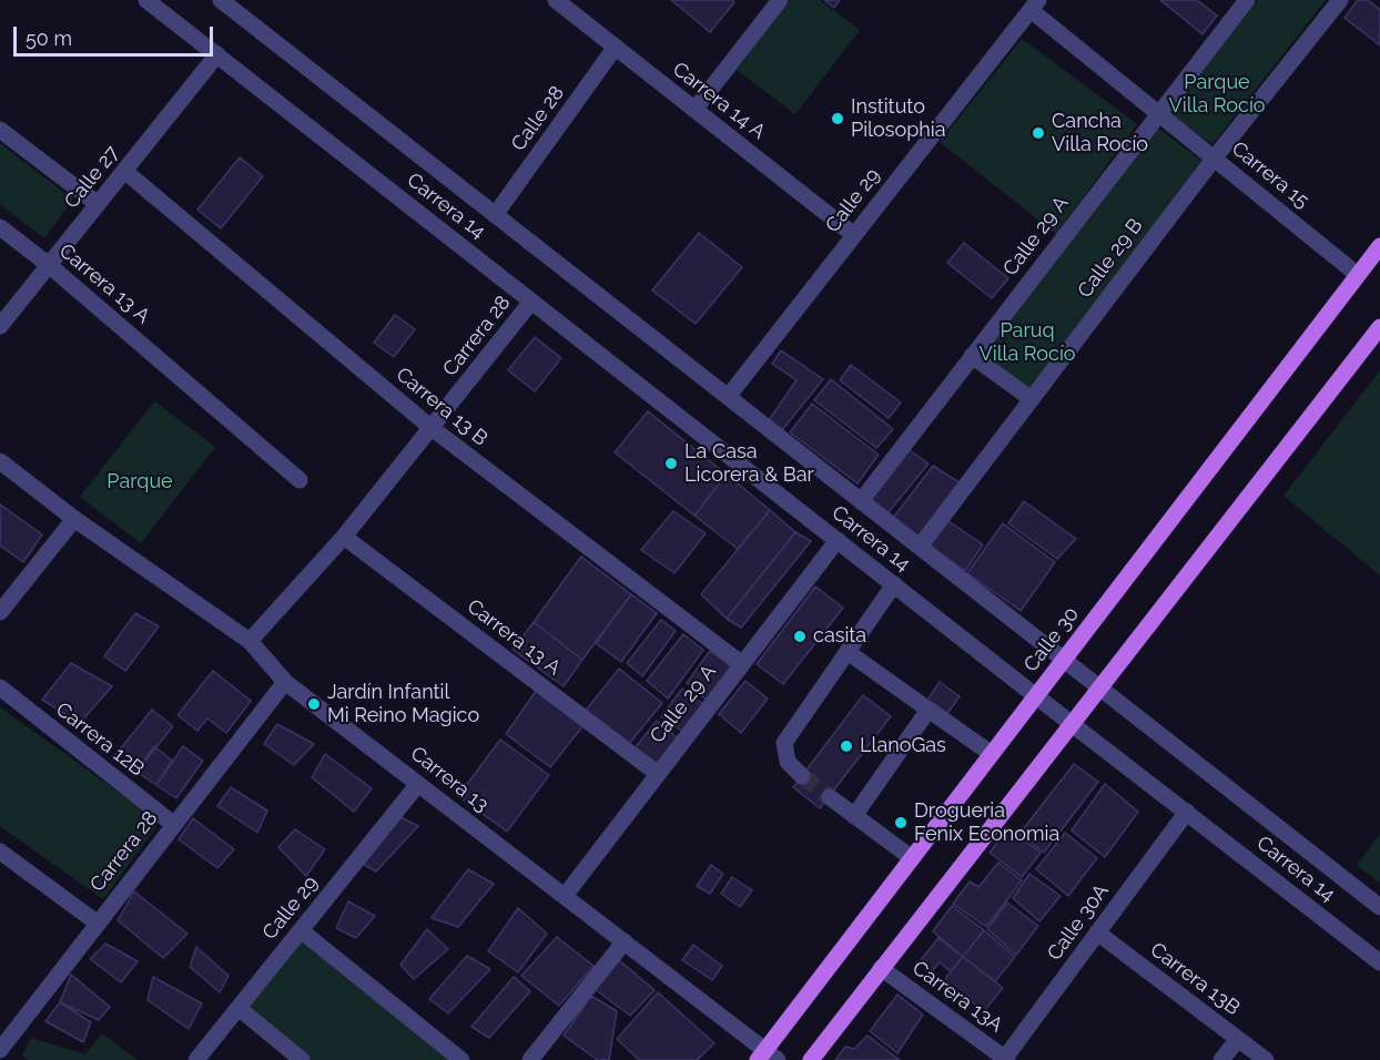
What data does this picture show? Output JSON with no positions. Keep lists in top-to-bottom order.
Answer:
{
  "streets": {
    "main road": ["Calle 30"],
    "street": [
      "Carrera 14 A",
      "Calle 28",
      "Carrera 15",
      "Calle 27",
      "Calle 29",
      "Carrera 14",
      "Calle 29 A",
      "Calle 29 B",
      "Carrera 13 A",
      "Carrera 28",
      "Carrera 13 B",
      "Carrera 12B",
      "Carrera 13",
      "Calle 30A",
      "Carrera 13B",
      "Carrera 13A"
    ]
  },
  "crossings": [
    ["Carrera 14 A", "Calle 28"],
    ["Carrera 14 A", "Calle 29"],
    ["Calle 28", "Carrera 14"],
    ["Carrera 15", "Calle 29"],
    ["Carrera 15", "Calle 29 A"],
    ["Carrera 15", "Calle 29 B"],
    ["Carrera 15", "Calle 30"],
    ["Calle 27", "Carrera 14"],
    ["Calle 27", "Carrera 13 A"],
    ["Calle 27", "Carrera 13 B"],
    ["Calle 29", "Carrera 14"],
    ["Calle 29", "Carrera 13"],
    ["Carrera 14", "Calle 29 A"],
    ["Carrera 14", "Calle 29 B"],
    ["Carrera 14", "Carrera 28"],
    ["Carrera 14", "Calle 30"],
    ["Carrera 14", "Calle 30A"],
    ["Calle 29 A", "Carrera 13 A"],
    ["Calle 29 A", "Carrera 13 B"],
    ["Calle 29 A", "Carrera 13"],
    ["Carrera 13 A", "Carrera 28"],
    ["Carrera 28", "Carrera 13 B"],
    ["Carrera 28", "Carrera 12B"],
    ["Carrera 28", "Carrera 13"],
    ["Calle 30", "Carrera 13"],
    ["Calle 30A", "Carrera 13B"],
    ["Calle 30A", "Carrera 13A"]
  ],
  "parks": ["Parque Villa Rocío", "Paruq Villa Rocío", "Parque"],
  "places": [
    "Instituto Pilosophia",
    "Cancha Villa Rocío",
    "La Casa Licorera & Bar",
    "casita",
    "Jardín Infantil Mi Reino Magico",
    "LlanoGas",
    "Drogueria Fenix Economia"
  ],
  "scale_bar": "50 m"
}
